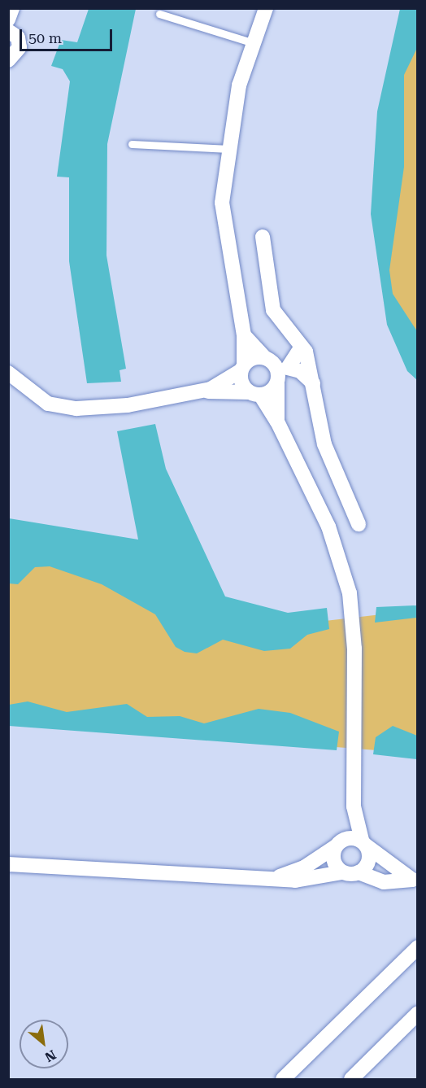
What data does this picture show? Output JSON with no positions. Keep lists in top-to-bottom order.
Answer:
{
  "scale_bar": "50 m",
  "north": "bottom right"
}
